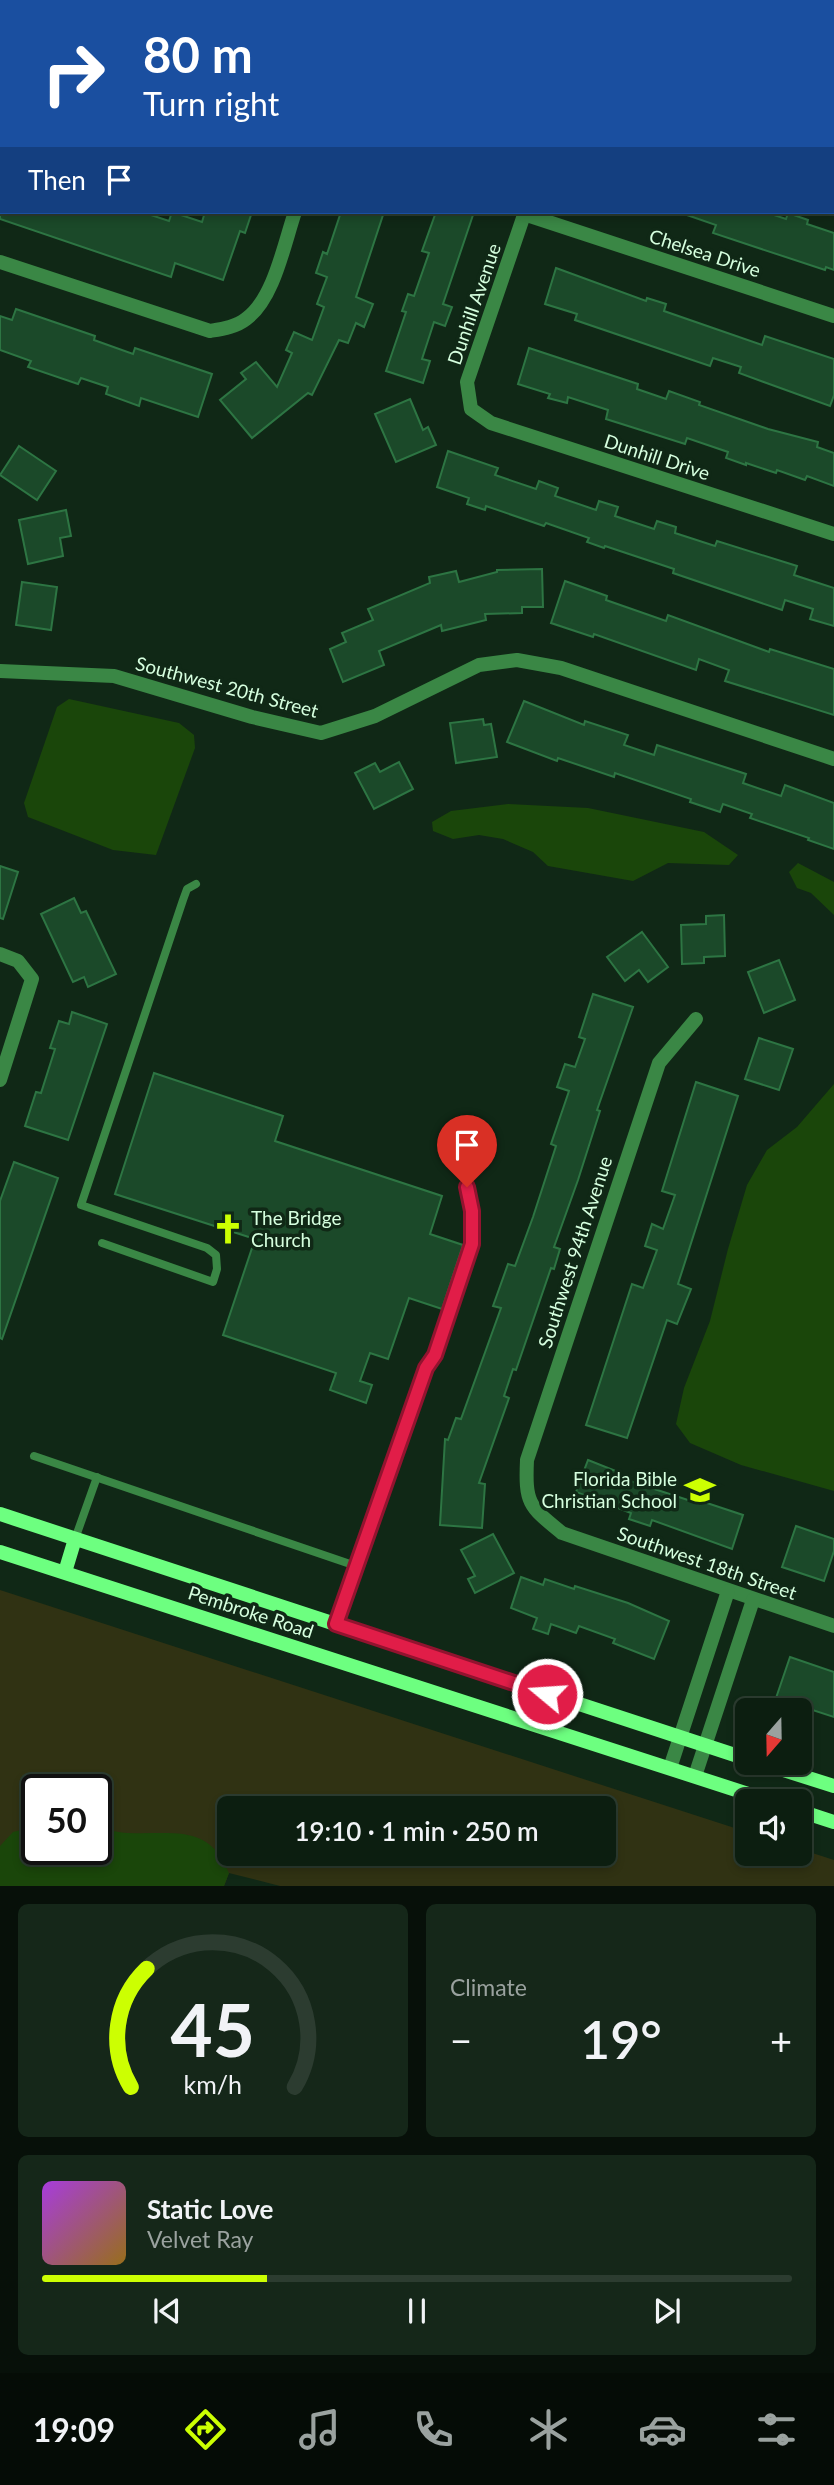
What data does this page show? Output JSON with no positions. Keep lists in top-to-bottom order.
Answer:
{
  "streets": {
    "main road": ["Pembroke Road"],
    "street": [
      "Chelsea Drive",
      "Dunhill Avenue",
      "Dunhill Drive",
      "Southwest 20th Street",
      "Southwest 94th Avenue",
      "Southwest 18th Street"
    ]
  },
  "crossings": [
    ["Dunhill Avenue", "Dunhill Drive"],
    ["Southwest 94th Avenue", "Southwest 18th Street"]
  ],
  "places": {
    "church": ["The Bridge Church"],
    "school or university": ["Florida Bible Christian School"]
  },
  "north": "bottom",
  "page": {
    "turn": ["80 m", "Turn right"],
    "then": "Then",
    "limit": "50",
    "trip": "19:10 · 1 min · 250 m",
    "tile": "Climate",
    "heat": ["−", "19°", "+"],
    "song": ["Static Love", "Velvet Ray"],
    "tabs": "19:09",
    "gauge": ["45", "km/h"]
  }
}
